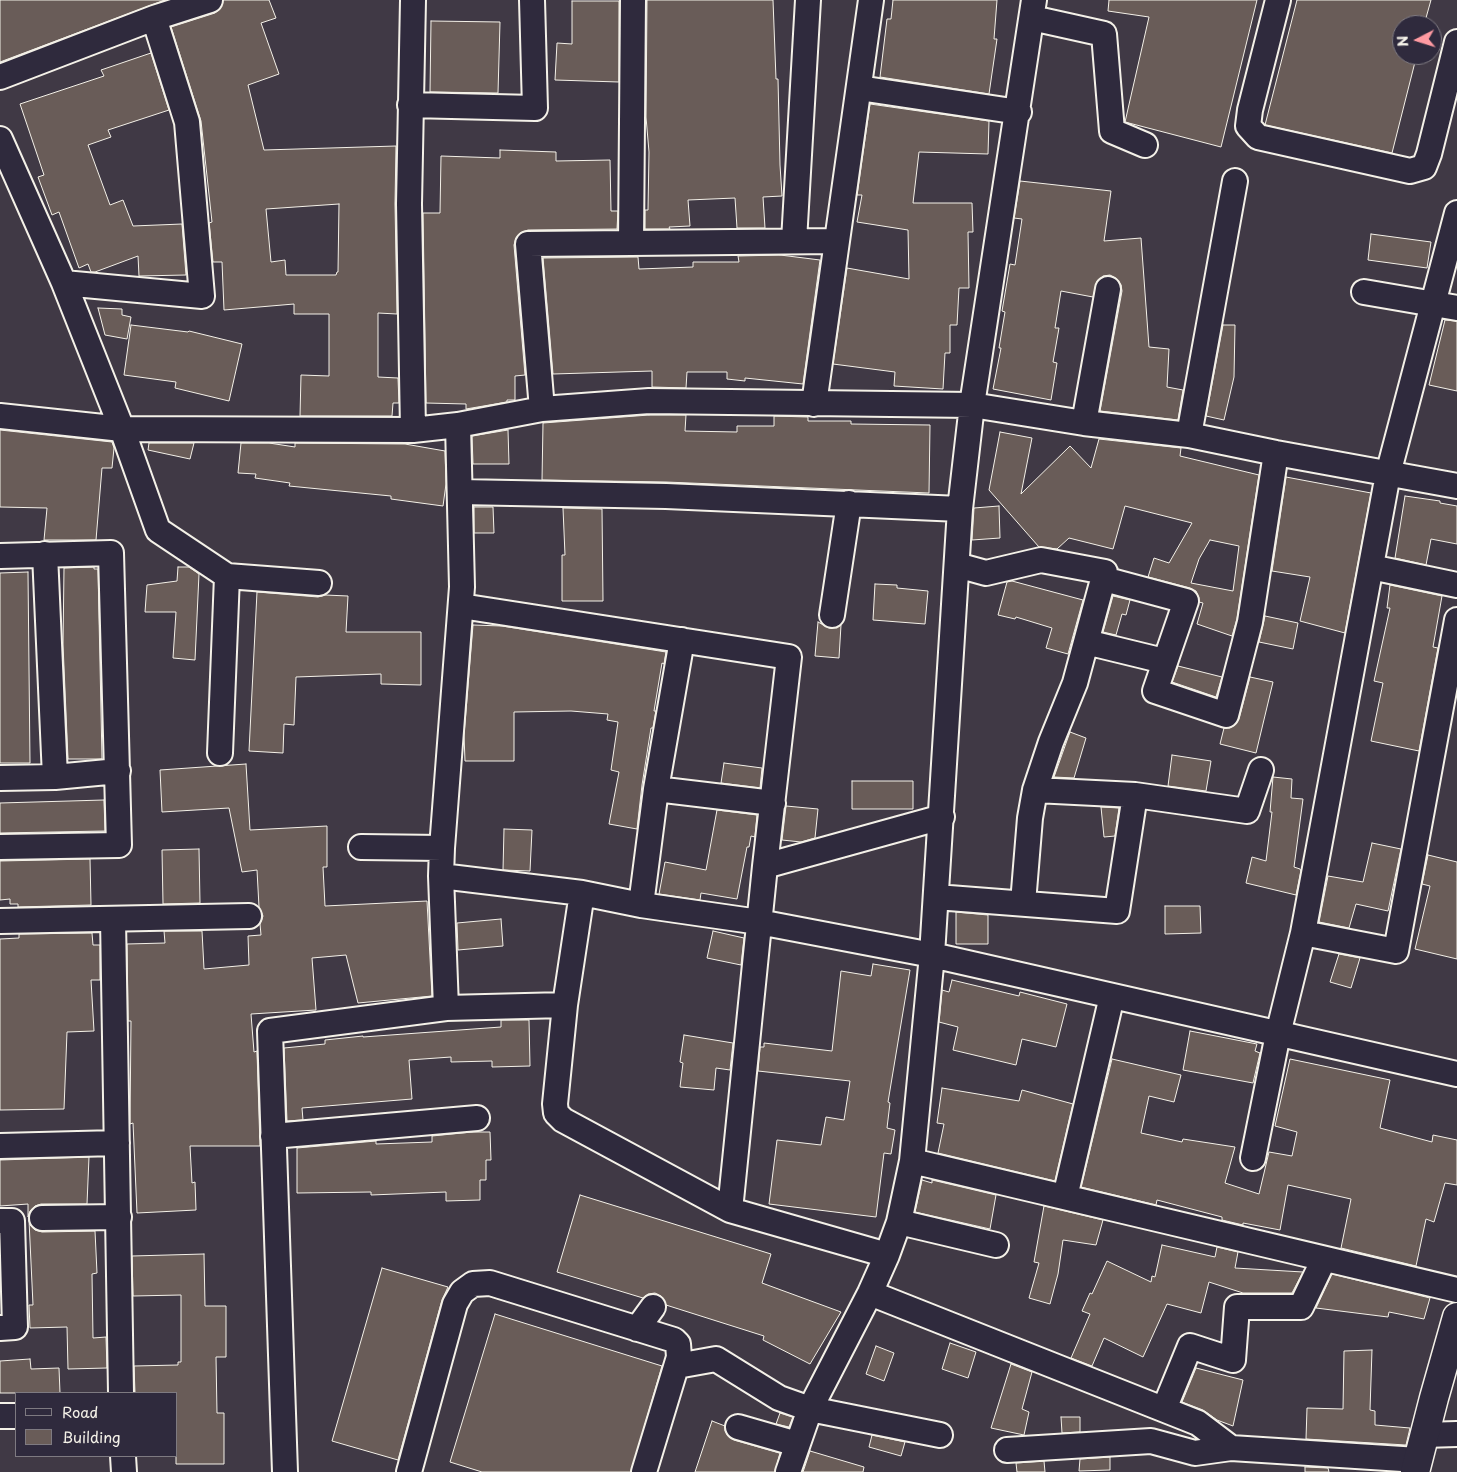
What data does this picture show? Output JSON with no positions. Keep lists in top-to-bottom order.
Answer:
{
  "legend": ["Road", "Building"],
  "north": "left"
}
